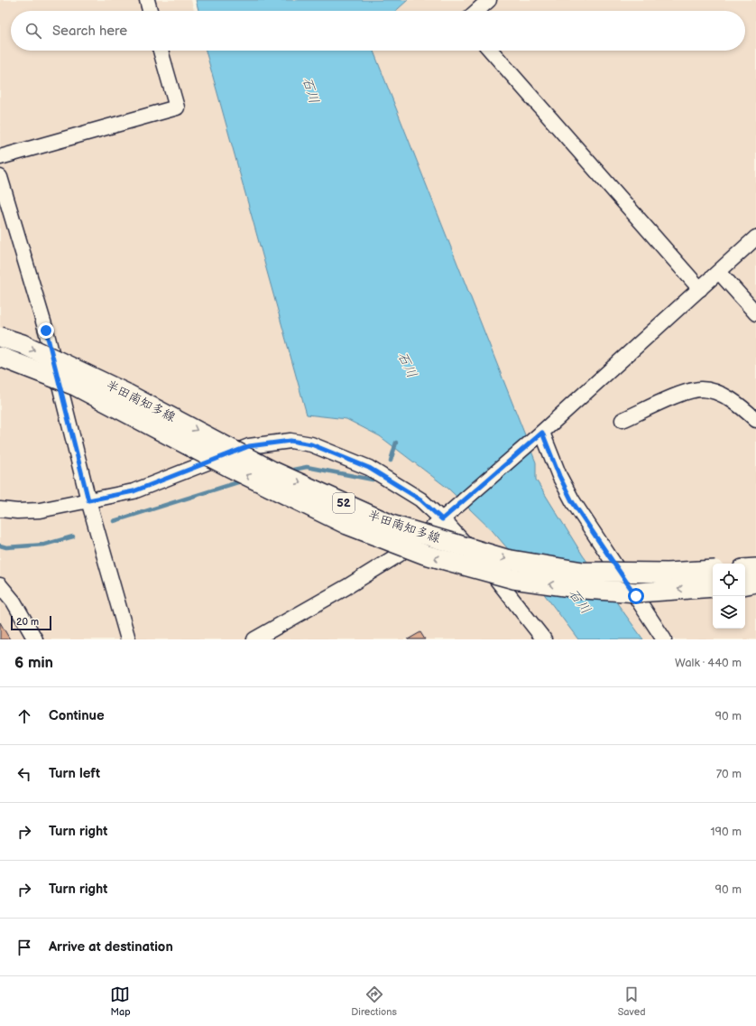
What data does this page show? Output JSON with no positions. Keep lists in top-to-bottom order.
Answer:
{
  "streets": {
    "main road": ["半田南知多線", "52"]
  },
  "water": ["石川"],
  "scale_bar": "20 m",
  "page": {
    "search": "Search here",
    "scale": "20 m",
    "heading": ["6 min", "Walk · 440 m"],
    "list": [
      ["Continue", "90 m"],
      ["Turn left", "70 m"],
      ["Turn right", "190 m"],
      ["Turn right", "90 m"],
      "Arrive at destination"
    ],
    "nav": ["Map", "Directions", "Saved"]
  }
}
